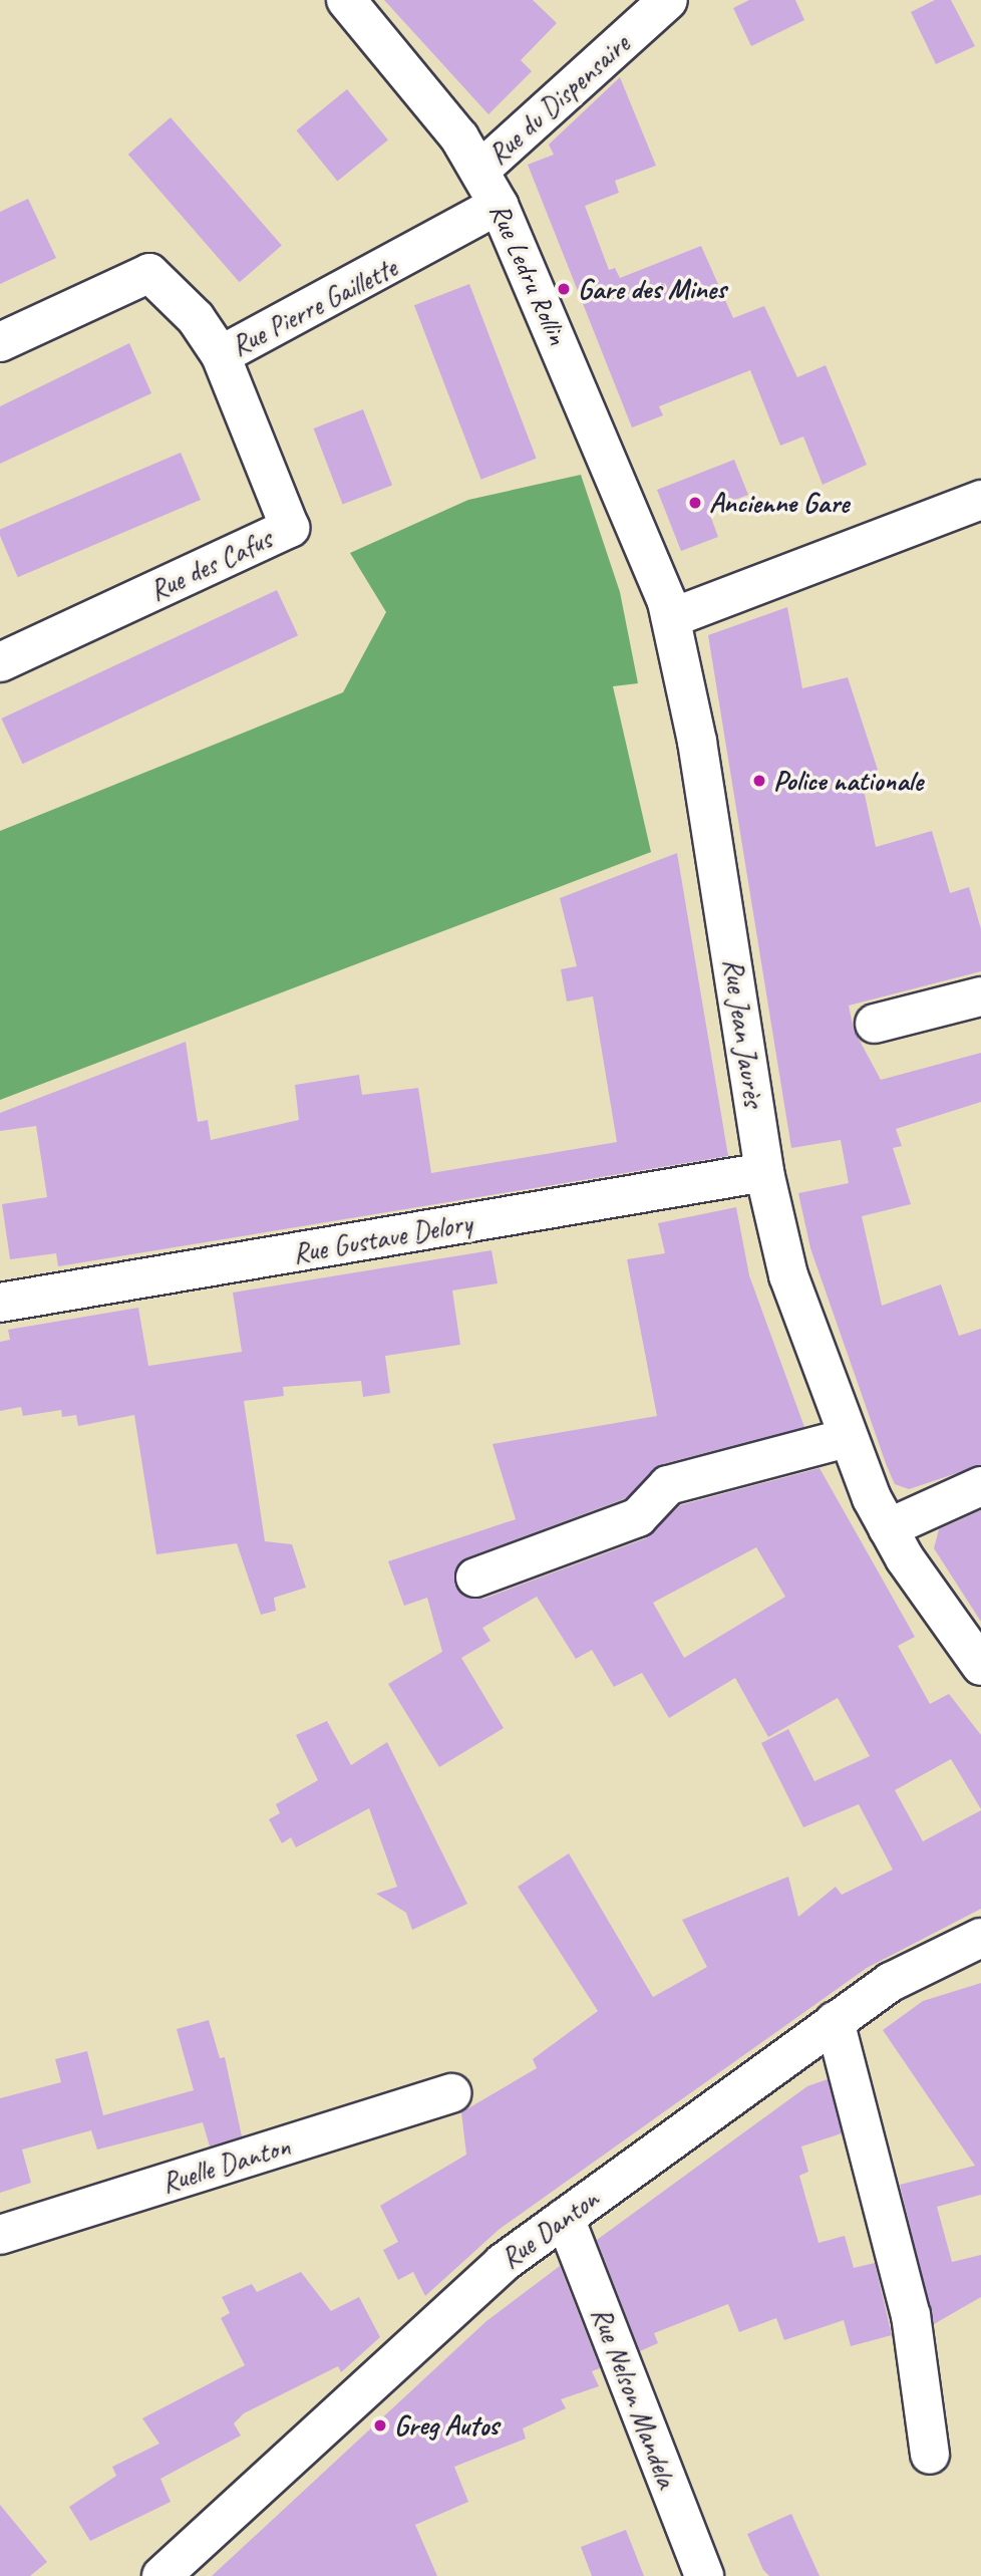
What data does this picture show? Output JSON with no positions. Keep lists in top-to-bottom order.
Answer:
{
  "streets": {
    "street": [
      "Rue du Dispensaire",
      "Rue Ledru Rollin",
      "Rue Pierre Gaillette",
      "Rue des Cafus",
      "Rue Jean Jaurès",
      "Rue Gustave Delory",
      "Ruelle Danton",
      "Rue Danton",
      "Rue Nelson Mandela"
    ]
  },
  "crossings": [
    ["Rue du Dispensaire", "Rue Ledru Rollin"],
    ["Rue Ledru Rollin", "Rue Pierre Gaillette"],
    ["Rue Ledru Rollin", "Rue Jean Jaurès"],
    ["Rue Pierre Gaillette", "Rue des Cafus"],
    ["Rue Jean Jaurès", "Rue Gustave Delory"],
    ["Rue Danton", "Rue Nelson Mandela"]
  ],
  "places": [
    "Gare des Mines",
    "Ancienne Gare",
    "Police nationale",
    "Greg Autos"
  ]
}
